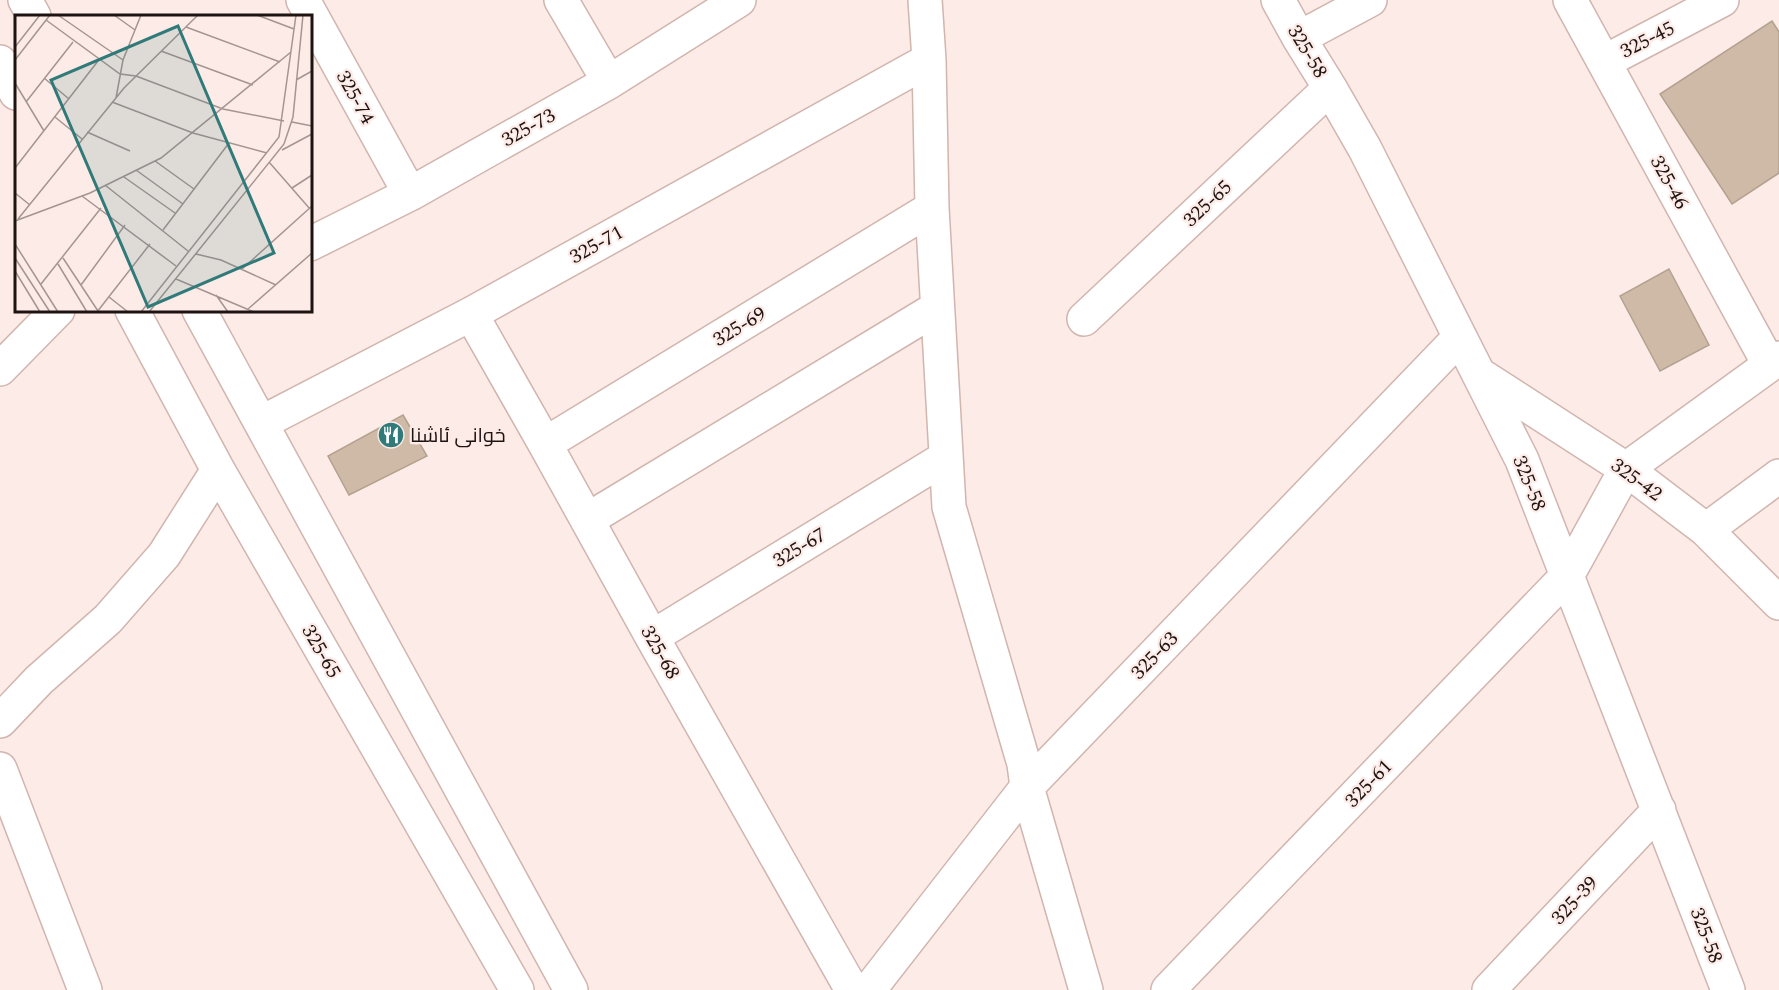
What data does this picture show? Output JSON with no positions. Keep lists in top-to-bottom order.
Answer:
{
  "streets": {
    "street": [
      "325-45",
      "325-58",
      "325-74",
      "325-73",
      "325-46",
      "325-65",
      "325-71",
      "325-69",
      "325-42",
      "325-67",
      "325-68",
      "325-63",
      "325-61",
      "325-39"
    ]
  },
  "crossings": [
    ["325-45", "325-46"],
    ["325-58", "325-65"],
    ["325-58", "325-42"],
    ["325-58", "325-63"],
    ["325-58", "325-61"],
    ["325-58", "325-39"],
    ["325-74", "325-73"],
    ["325-71", "325-68"],
    ["325-69", "325-68"],
    ["325-42", "325-61"],
    ["325-67", "325-68"]
  ],
  "places": {
    "restaurant": ["خوانى ئاشنا"]
  }
}
